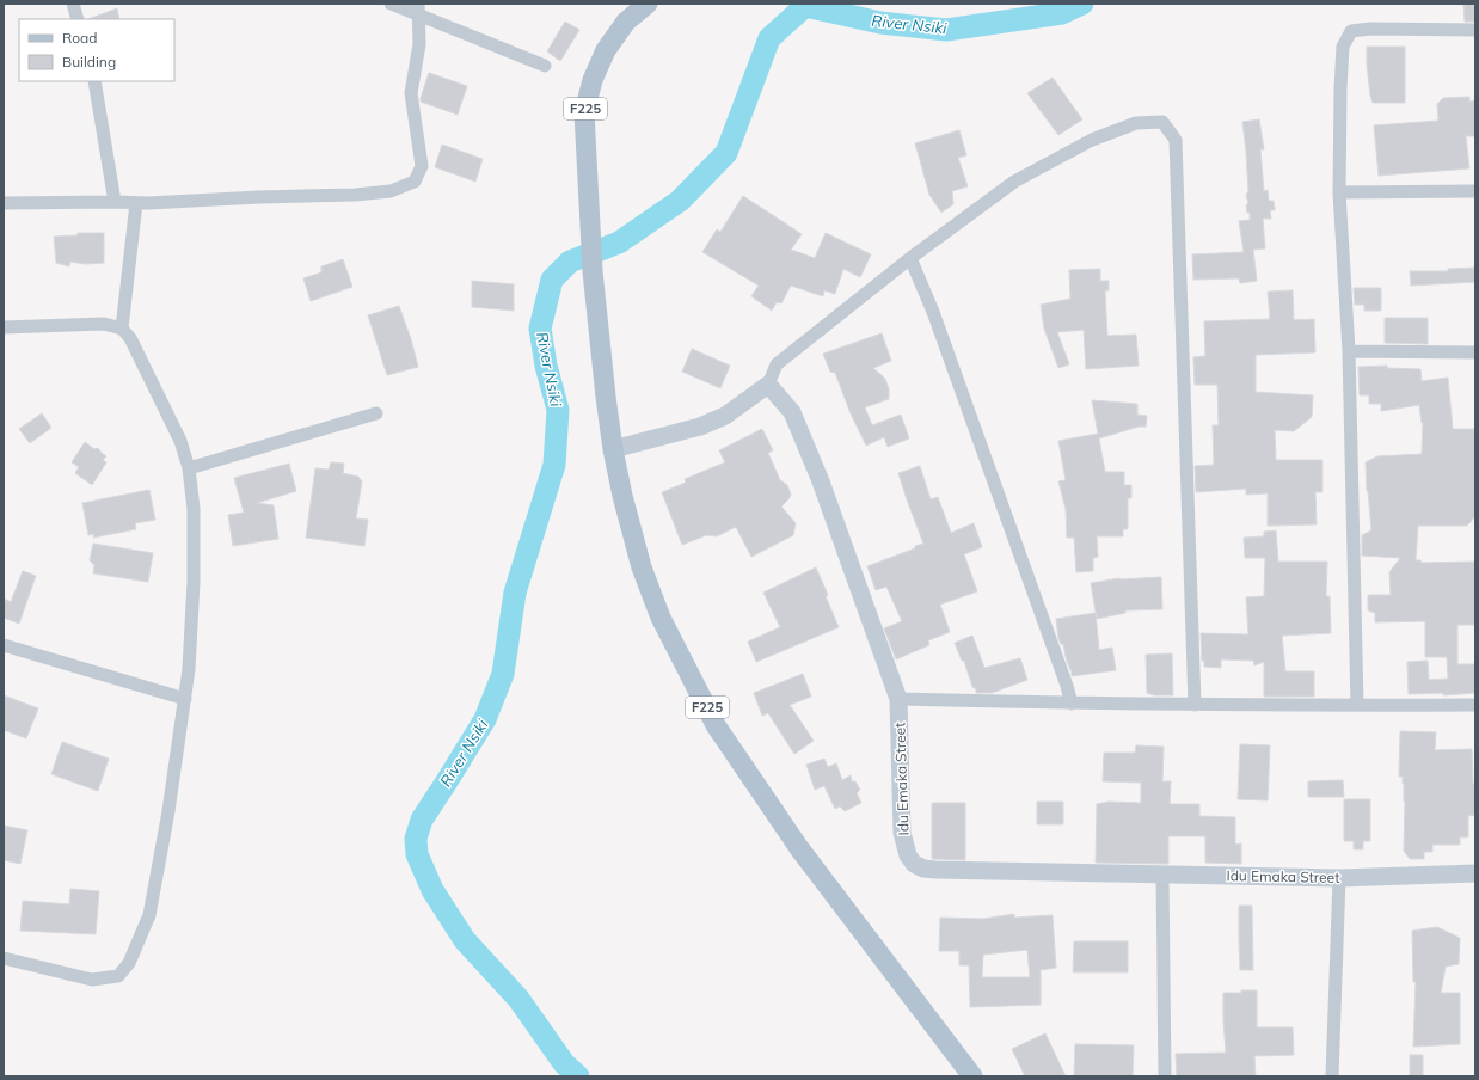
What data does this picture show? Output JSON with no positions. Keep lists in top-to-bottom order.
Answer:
{
  "streets": {
    "main road": ["F225"],
    "street": ["Idu Emaka Street"]
  },
  "water": ["River Nsiki"],
  "legend": ["Road", "Building"]
}
